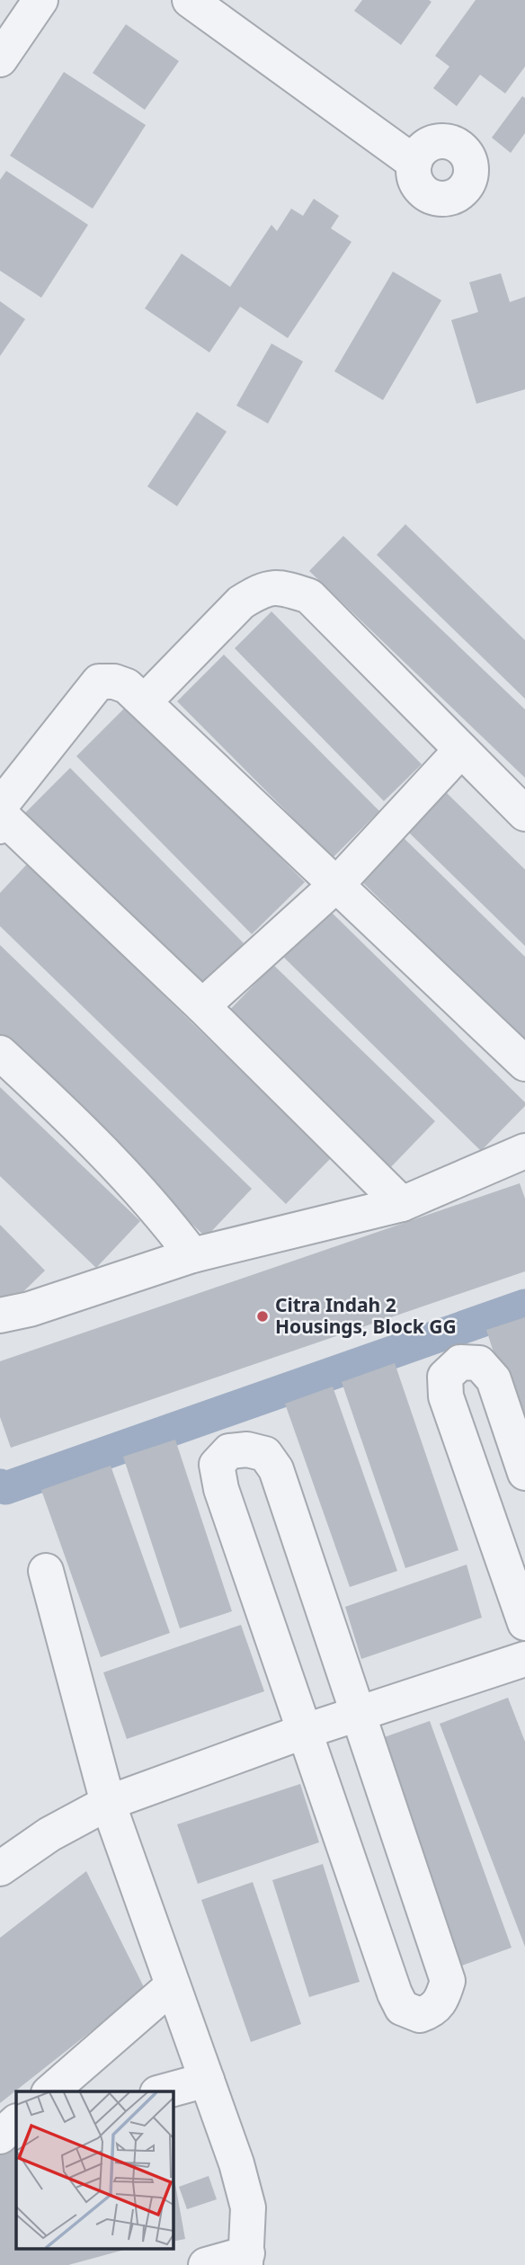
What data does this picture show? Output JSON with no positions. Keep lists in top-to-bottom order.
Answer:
{
  "places": ["Citra Indah 2 Housings, Block GG"]
}
